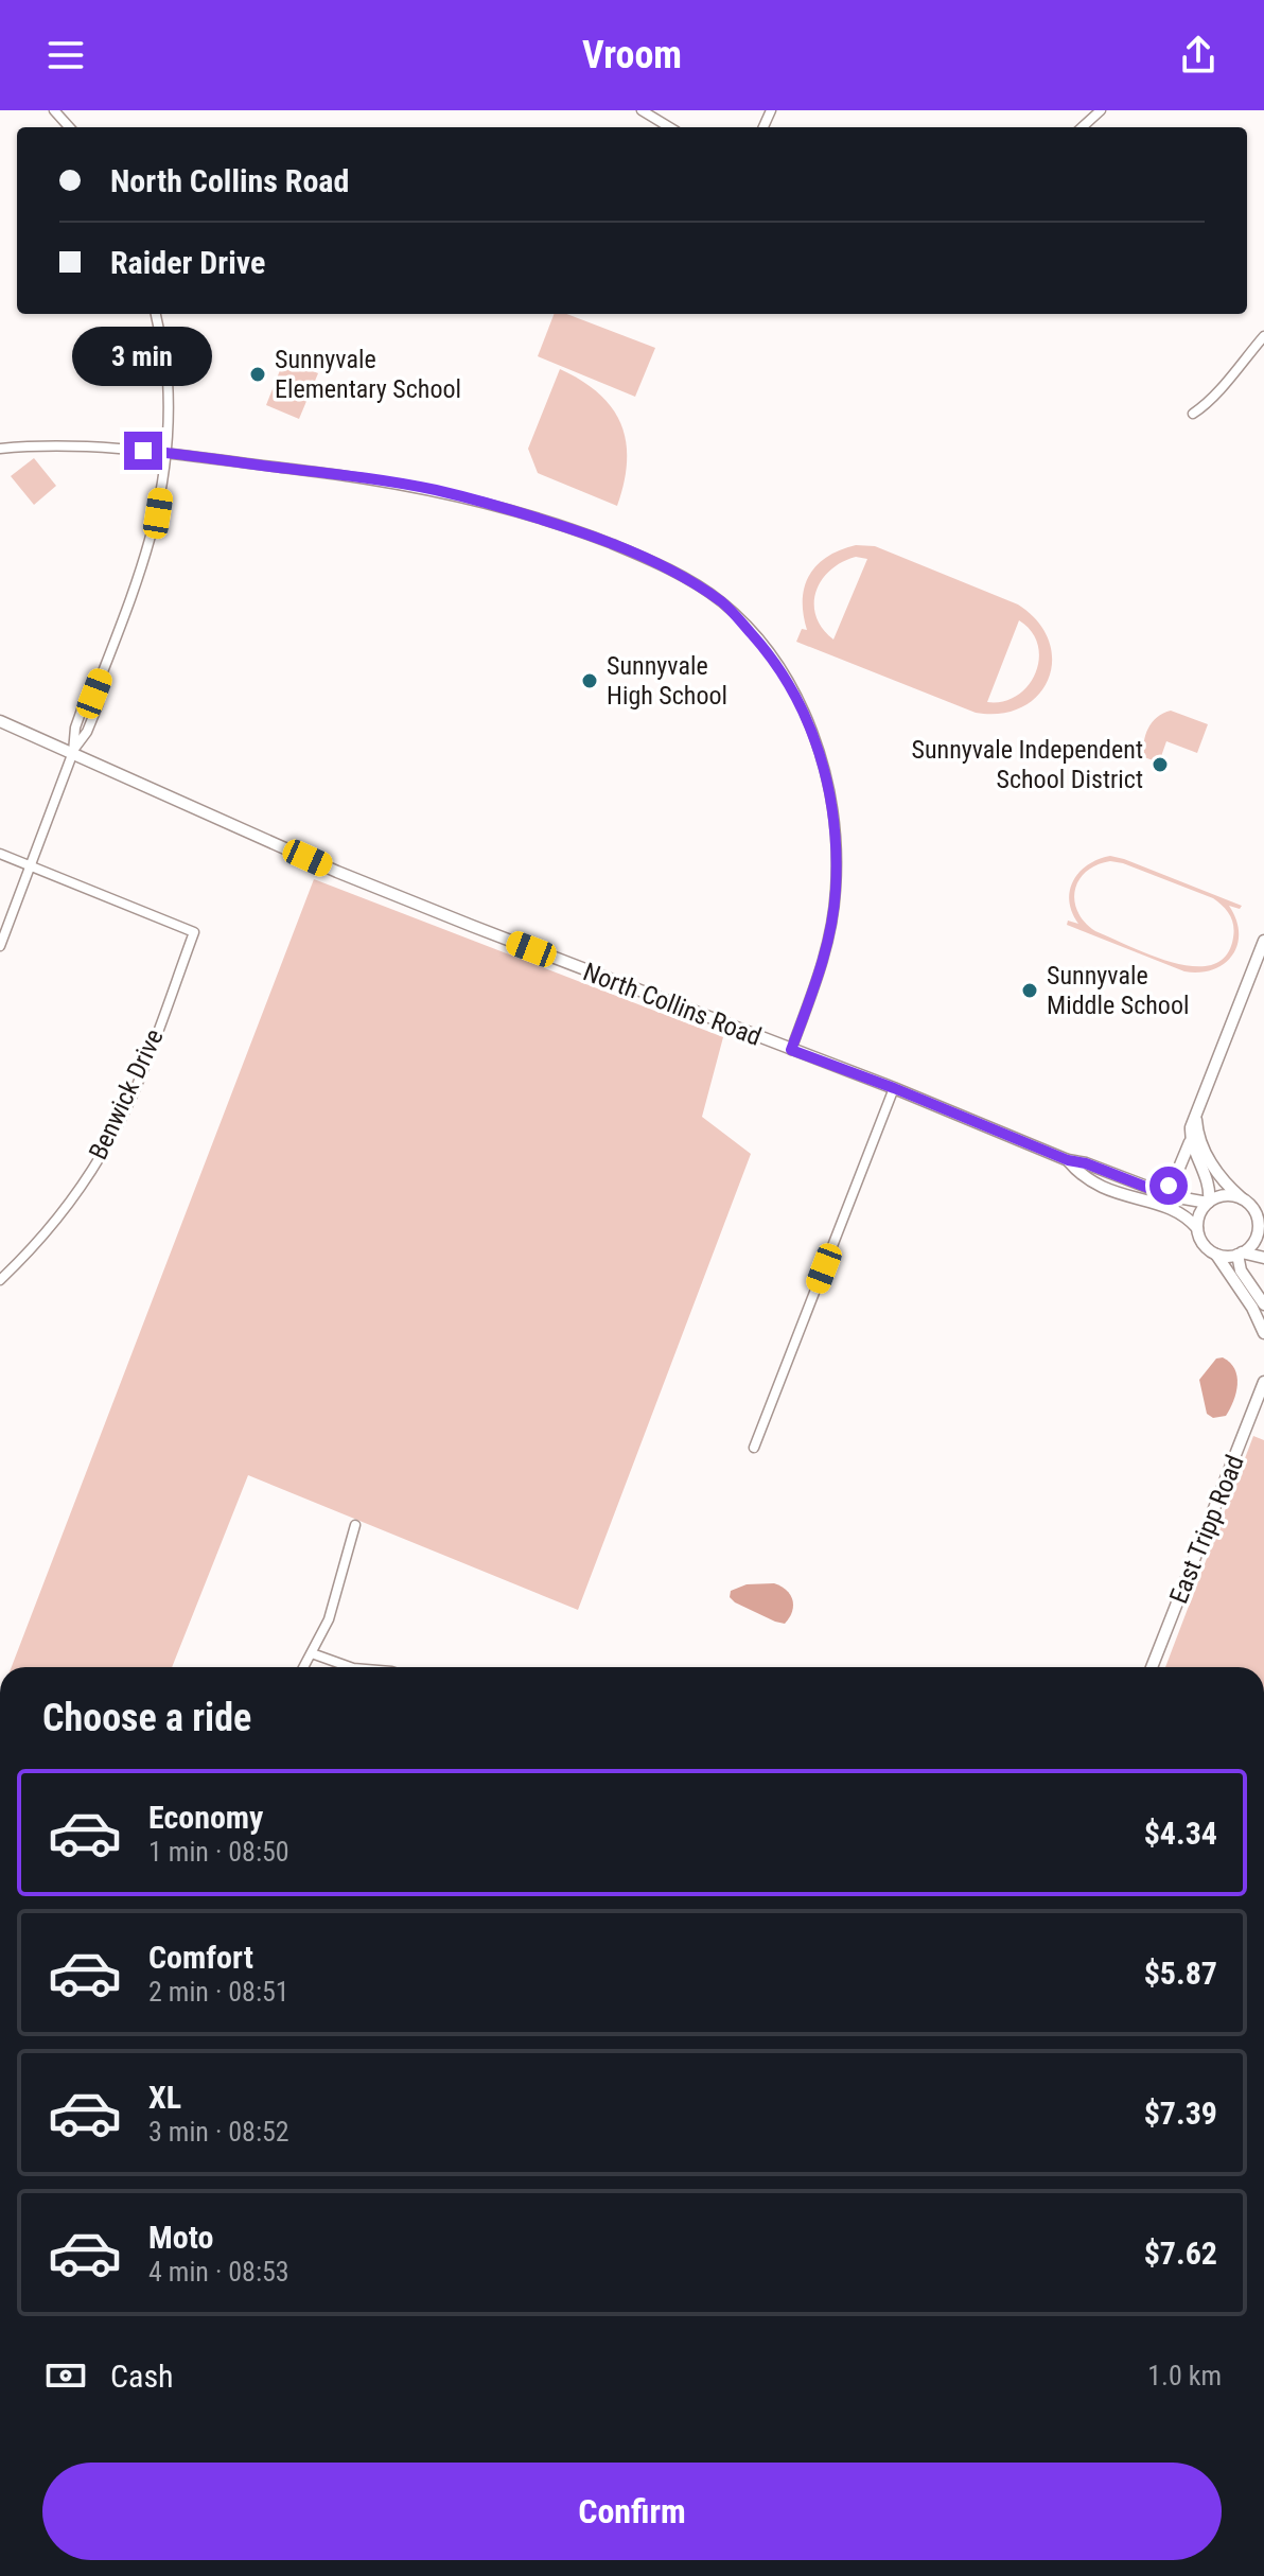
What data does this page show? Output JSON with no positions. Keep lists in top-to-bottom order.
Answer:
{
  "streets": {
    "street": ["North Collins Road", "Benwick Drive", "East Tripp Road"]
  },
  "places": [
    "Sunnyvale Elementary School",
    "Sunnyvale High School",
    "Sunnyvale Independent School District",
    "Sunnyvale Middle School"
  ],
  "page": {
    "header": "Vroom",
    "banner": ["North Collins Road", "Raider Drive"],
    "bubble": "3 min",
    "heading": "Choose a ride",
    "list": [
      {
        "name": "Economy",
        "note": "1 min · 08:50",
        "value": "$4.34"
      },
      {
        "name": "Comfort",
        "note": "2 min · 08:51",
        "value": "$5.87"
      },
      {
        "name": "XL",
        "note": "3 min · 08:52",
        "value": "$7.39"
      },
      {
        "name": "Moto",
        "note": "4 min · 08:53",
        "value": "$7.62"
      }
    ],
    "pay": ["Cash", "1.0 km"],
    "buttons": "Confirm"
  }
}
